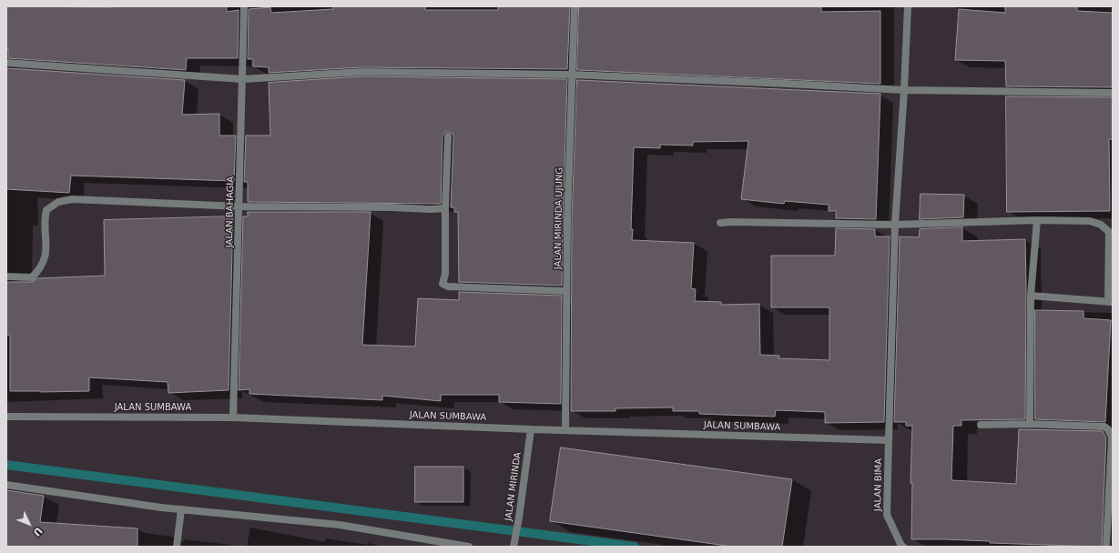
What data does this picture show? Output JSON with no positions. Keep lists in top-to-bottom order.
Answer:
{
  "streets": {
    "street": [
      "JALAN BAHAGIA",
      "JALAN MIRINDA UJUNG",
      "JALAN SUMBAWA",
      "JALAN BIMA",
      "JALAN MIRINDA"
    ]
  },
  "crossings": [
    ["JALAN BAHAGIA", "JALAN SUMBAWA"],
    ["JALAN MIRINDA UJUNG", "JALAN SUMBAWA"],
    ["JALAN SUMBAWA", "JALAN BIMA"],
    ["JALAN SUMBAWA", "JALAN MIRINDA"]
  ],
  "north": "bottom right"
}
